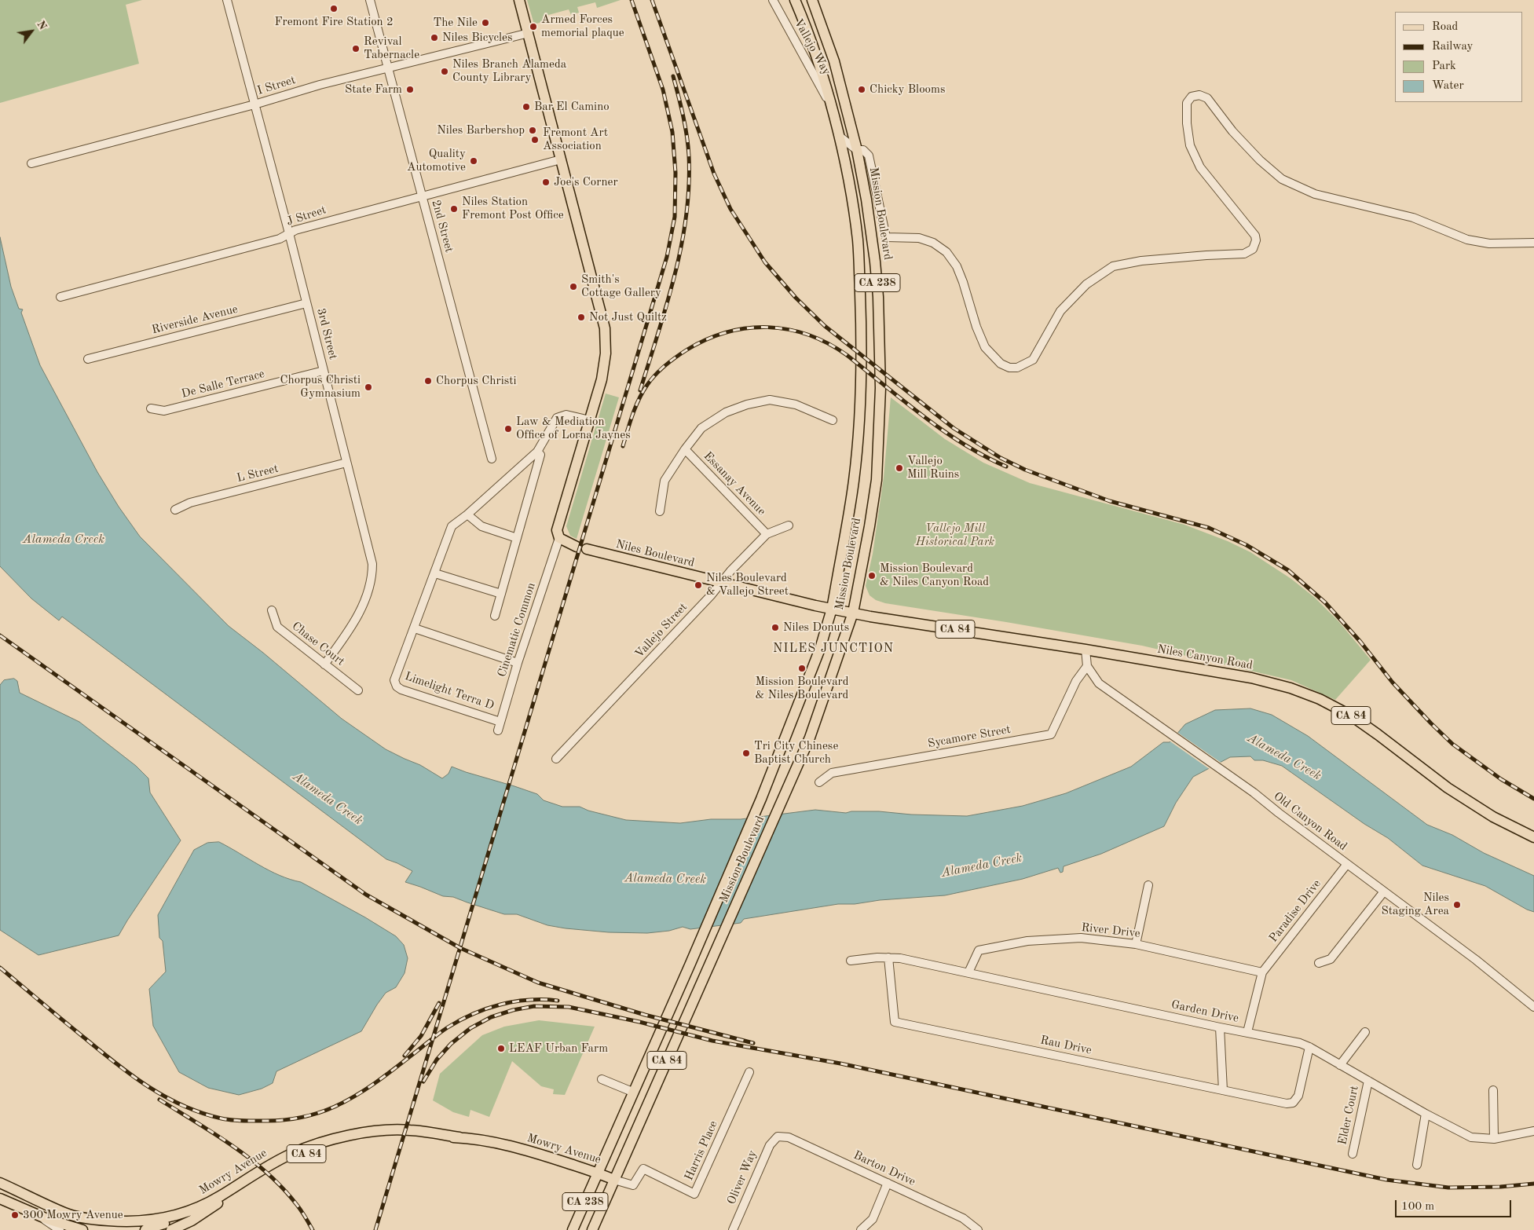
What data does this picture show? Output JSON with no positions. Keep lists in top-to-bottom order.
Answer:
{
  "streets": {
    "main road": [
      "Mission Boulevard",
      "CA 238",
      "Niles Boulevard",
      "CA 84",
      "Niles Canyon Road",
      "Mowry Avenue"
    ],
    "street": [
      "Vallejo Way",
      "I Street",
      "J Street",
      "2nd Street",
      "Riverside Avenue",
      "3rd Street",
      "De Salle Terrace",
      "L Street",
      "Essanay Avenue",
      "Cinematic Common",
      "Vallejo Street",
      "Chase Court",
      "Limelight Terra D",
      "Sycamore Street",
      "Old Canyon Road",
      "Paradise Drive",
      "River Drive",
      "Garden Drive",
      "Rau Drive",
      "Elder Court",
      "Harris Place",
      "Barton Drive",
      "Oliver Way"
    ]
  },
  "crossings": [
    ["Vallejo Way", "Mission Boulevard"],
    ["I Street", "2nd Street"],
    ["I Street", "3rd Street"],
    ["Mission Boulevard", "Niles Boulevard"],
    ["Mission Boulevard", "Niles Canyon Road"],
    ["Mission Boulevard", "Mowry Avenue"],
    ["Mission Boulevard", "Harris Place"],
    ["J Street", "2nd Street"],
    ["J Street", "3rd Street"],
    ["Riverside Avenue", "3rd Street"],
    ["3rd Street", "De Salle Terrace"],
    ["3rd Street", "L Street"],
    ["3rd Street", "Chase Court"],
    ["Essanay Avenue", "Vallejo Street"],
    ["Niles Boulevard", "Vallejo Street"],
    ["Niles Boulevard", "Niles Canyon Road"],
    ["Cinematic Common", "Limelight Terra D"],
    ["Niles Canyon Road", "Old Canyon Road"],
    ["Sycamore Street", "Old Canyon Road"],
    ["Old Canyon Road", "Paradise Drive"],
    ["Paradise Drive", "River Drive"],
    ["River Drive", "Garden Drive"],
    ["Garden Drive", "Rau Drive"],
    ["Garden Drive", "Elder Court"],
    ["Mowry Avenue", "Harris Place"],
    ["Barton Drive", "Oliver Way"]
  ],
  "districts": ["NILES JUNCTION"],
  "water": ["Alameda Creek"],
  "parks": ["Vallejo Mill Historical Park"],
  "places": [
    "Fremont Fire Station 2",
    "The Nile",
    "Armed Forces memorial plaque",
    "Niles Bicycles",
    "Revival Tabernacle",
    "Niles Branch Alameda County Library",
    "State Farm",
    "Chicky Blooms",
    "Bar El Camino",
    "Niles Barbershop",
    "Fremont Art Association",
    "Quality Automotive",
    "Joe's Corner",
    "Niles Station Fremont Post Office",
    "Smith's Cottage Gallery",
    "Not Just Quiltz",
    "Chorpus Christi",
    "Chorpus Christi Gymnasium",
    "Law & Mediation Office of Lorna Jaynes",
    "Vallejo Mill Ruins",
    "Mission Boulevard & Niles Canyon Road",
    "Niles Boulevard & Vallejo Street",
    "Niles Donuts",
    "Mission Boulevard & Niles Boulevard",
    "Tri City Chinese Baptist Church",
    "Niles Staging Area",
    "LEAF Urban Farm",
    "300 Mowry Avenue"
  ],
  "legend": [
    "Road",
    "Railway",
    "Park",
    "Water"
  ],
  "scale_bar": "100 m",
  "north": "top right"
}
